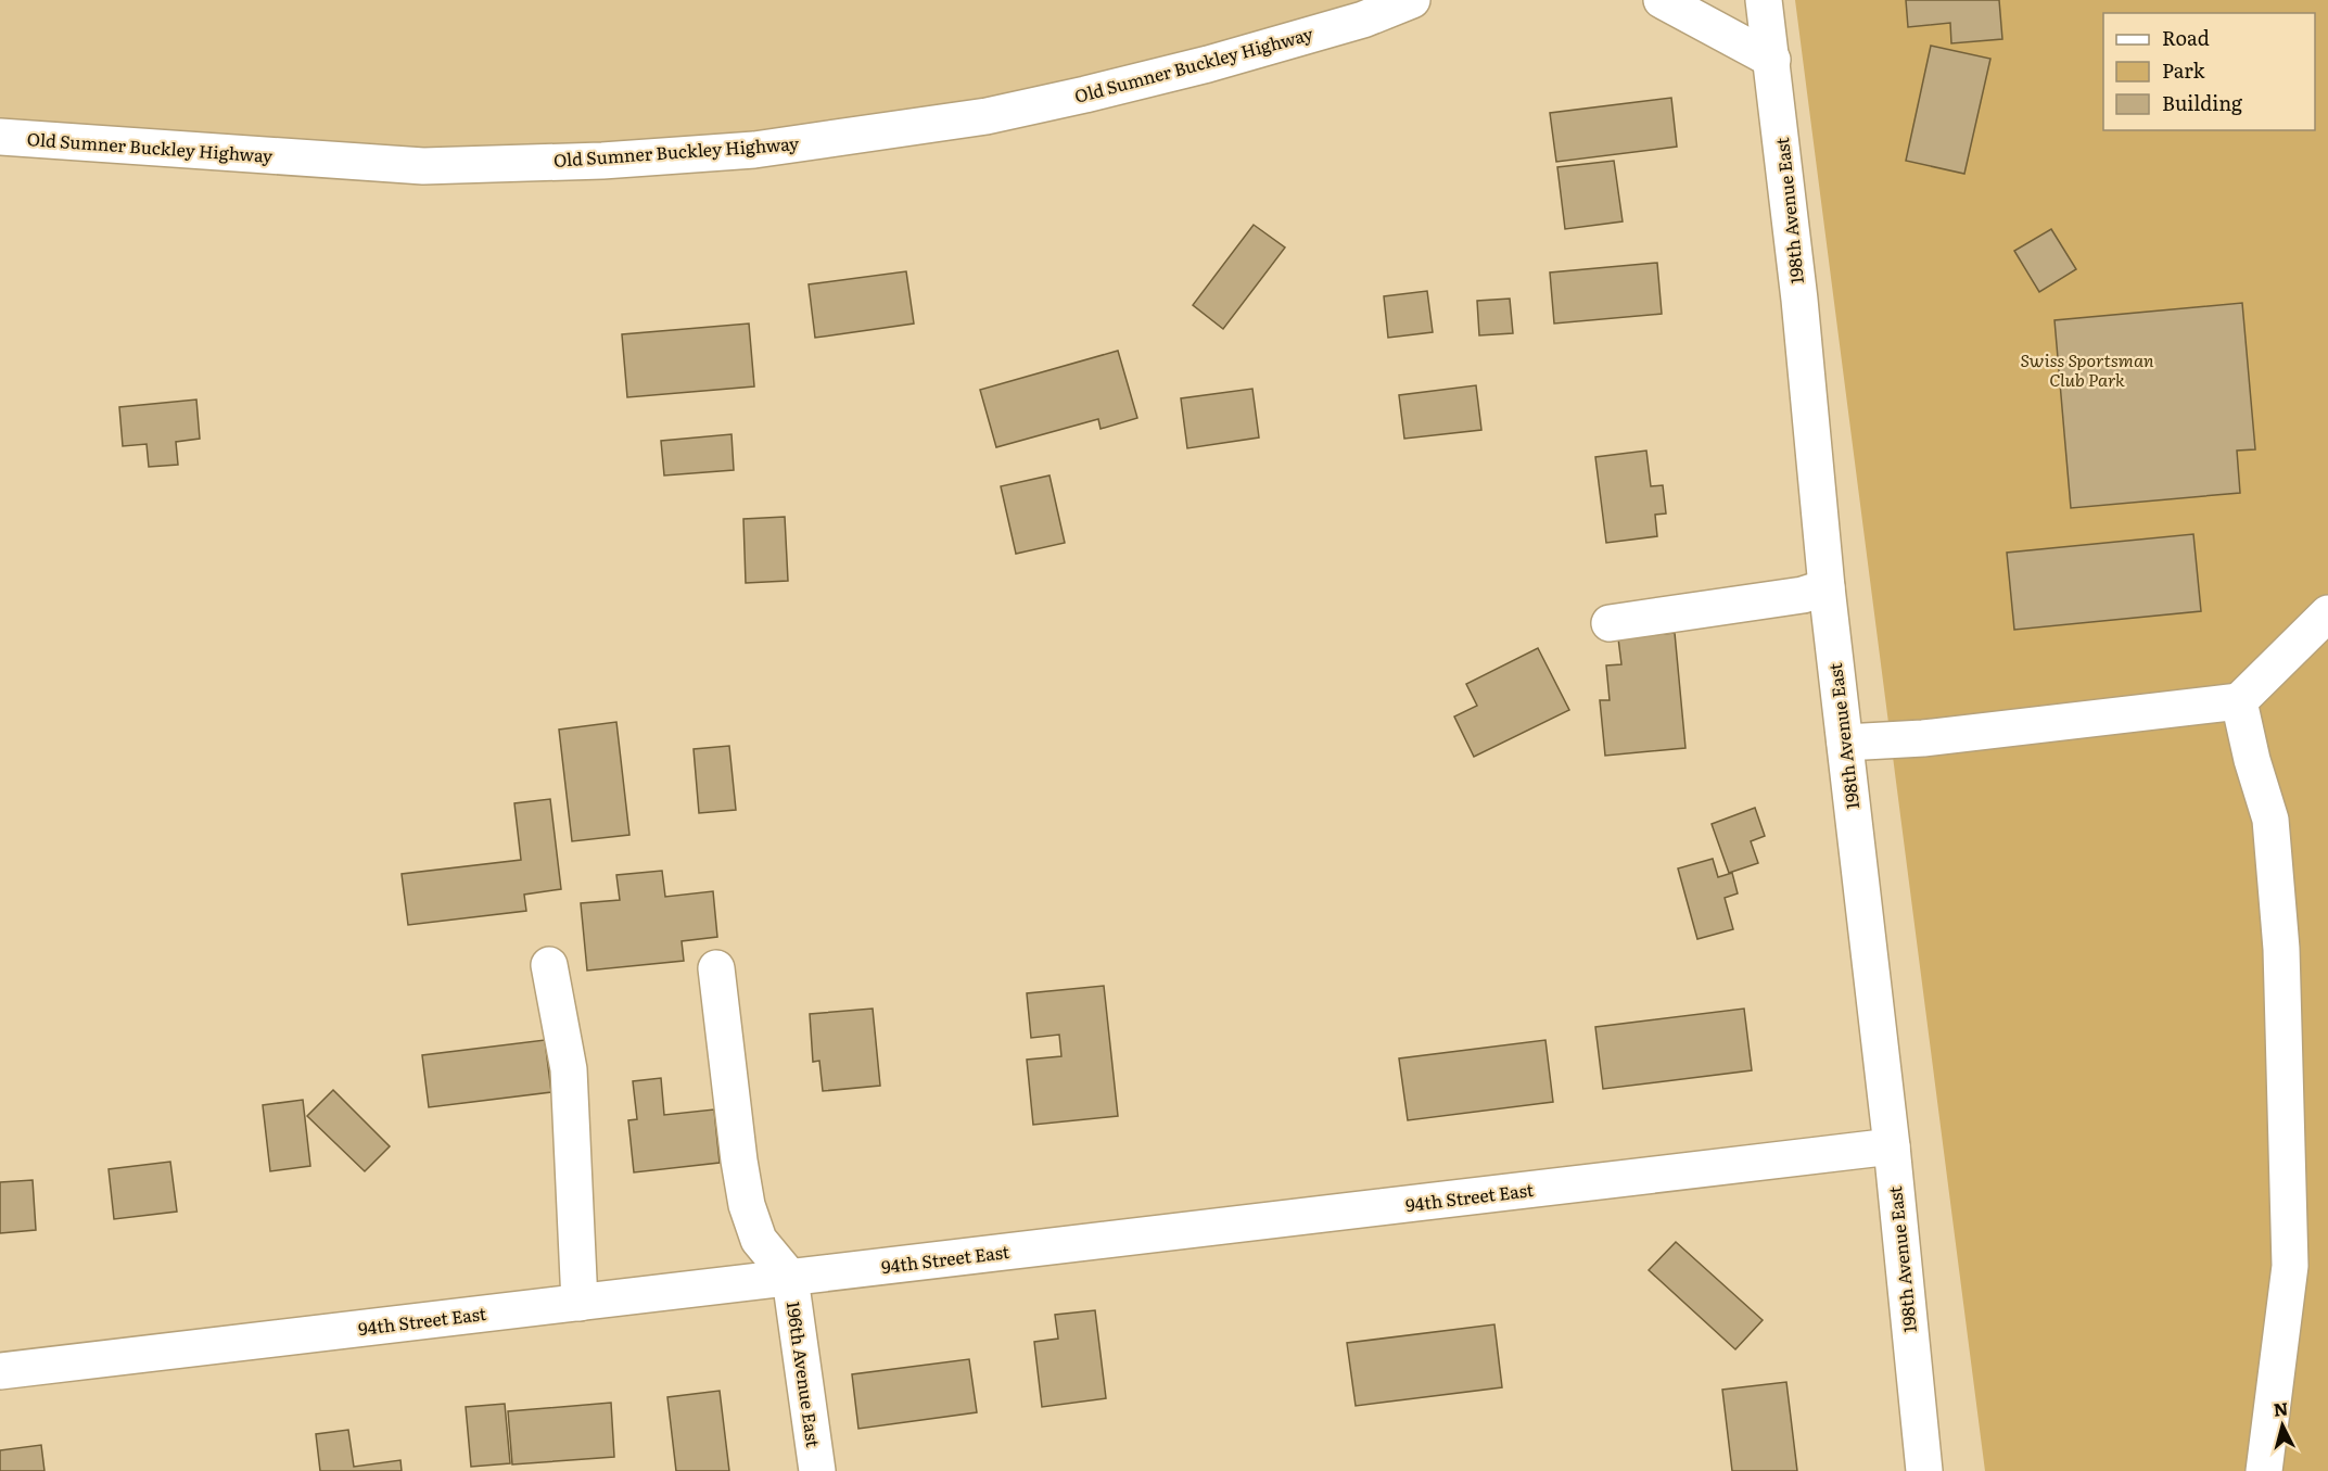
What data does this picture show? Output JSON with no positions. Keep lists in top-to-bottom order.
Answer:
{
  "streets": {
    "street": [
      "Old Sumner Buckley Highway",
      "198th Avenue East",
      "94th Street East",
      "196th Avenue East"
    ]
  },
  "crossings": [
    ["198th Avenue East", "94th Street East"],
    ["94th Street East", "196th Avenue East"]
  ],
  "parks": ["Swiss Sportsman Club Park"],
  "legend": ["Road", "Park", "Building"],
  "north": "top"
}
